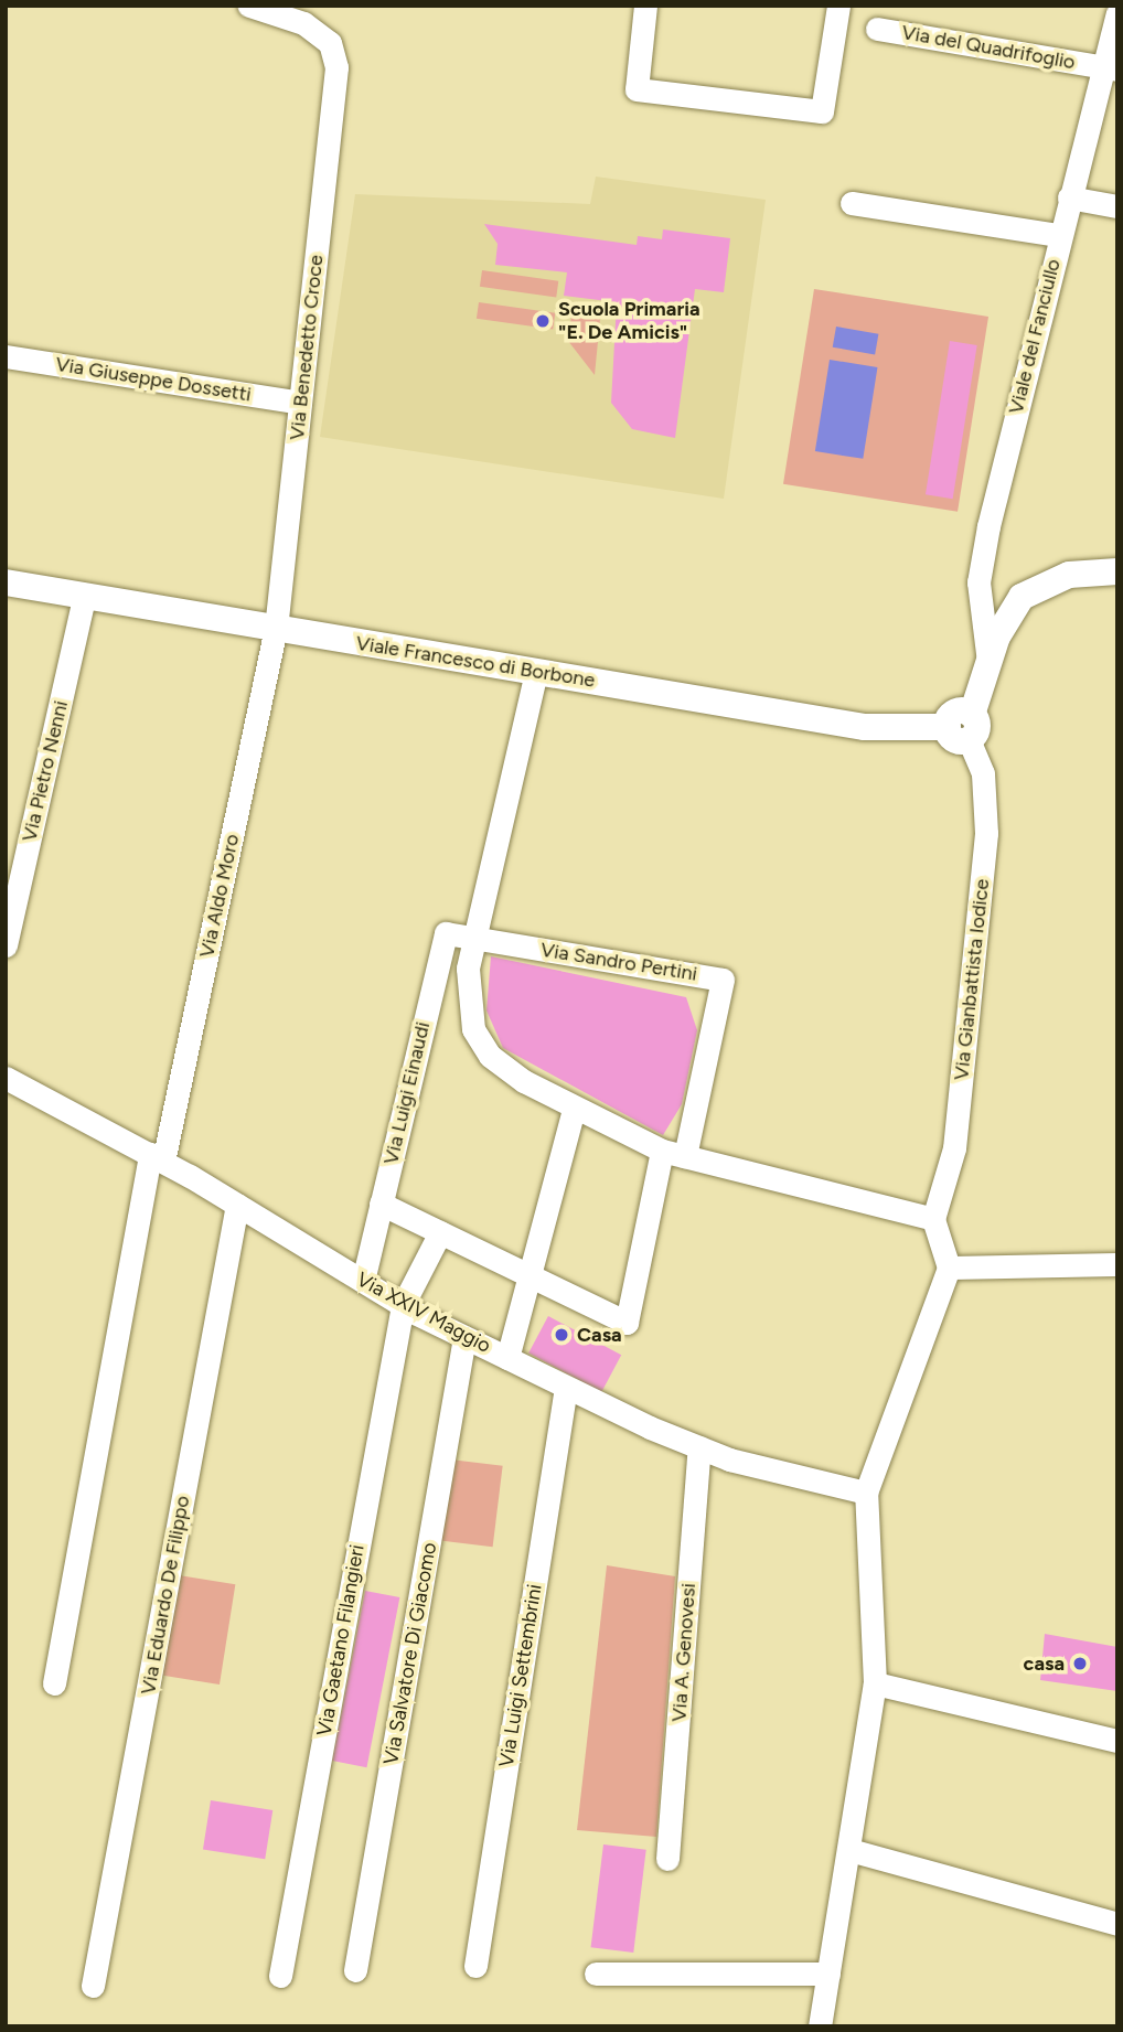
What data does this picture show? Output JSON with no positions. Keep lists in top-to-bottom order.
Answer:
{
  "streets": {
    "street": [
      "Via del Quadrifoglio",
      "Viale del Fanciullo",
      "Via Benedetto Croce",
      "Via Giuseppe Dossetti",
      "Viale Francesco di Borbone",
      "Via Pietro Nenni",
      "Via Aldo Moro",
      "Via Sandro Pertini",
      "Via Gianbattista Iodice",
      "Via Luigi Einaudi",
      "Via XXIV Maggio",
      "Via Eduardo De Filippo",
      "Via Gaetano Filangieri",
      "Via A. Genovesi",
      "Via Salvatore Di Giacomo",
      "Via Luigi Settembrini"
    ]
  },
  "crossings": [
    ["Via del Quadrifoglio", "Viale del Fanciullo"],
    ["Via Benedetto Croce", "Via Giuseppe Dossetti"],
    ["Via Benedetto Croce", "Viale Francesco di Borbone"],
    ["Via Benedetto Croce", "Via Aldo Moro"],
    ["Viale Francesco di Borbone", "Via Pietro Nenni"],
    ["Viale Francesco di Borbone", "Via Aldo Moro"],
    ["Viale Francesco di Borbone", "Via Gianbattista Iodice"],
    ["Via Aldo Moro", "Via XXIV Maggio"],
    ["Via Sandro Pertini", "Via Luigi Einaudi"],
    ["Via Luigi Einaudi", "Via XXIV Maggio"],
    ["Via XXIV Maggio", "Via Eduardo De Filippo"],
    ["Via XXIV Maggio", "Via Gaetano Filangieri"],
    ["Via XXIV Maggio", "Via A. Genovesi"],
    ["Via XXIV Maggio", "Via Salvatore Di Giacomo"],
    ["Via XXIV Maggio", "Via Luigi Settembrini"]
  ],
  "places": ["Scuola Primaria \"E. De Amicis\"", "Casa", "casa"]
}
